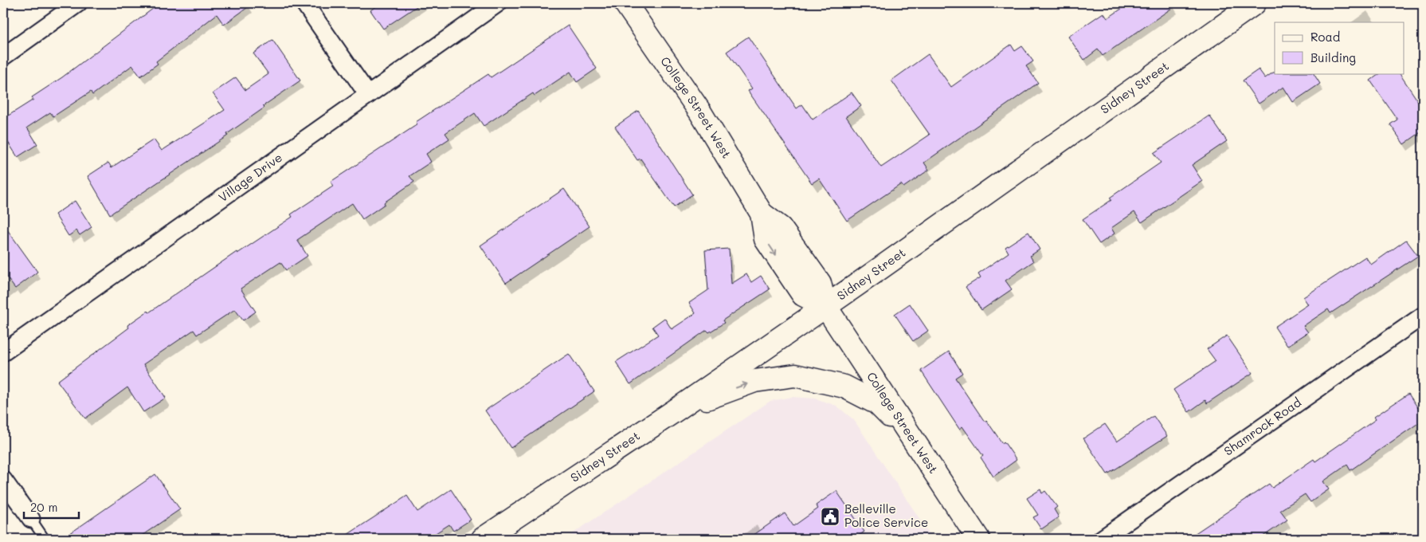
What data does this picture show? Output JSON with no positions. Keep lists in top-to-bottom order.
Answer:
{
  "streets": {
    "main road": ["Sidney Street", "College Street West"],
    "street": ["Village Drive", "Shamrock Road"]
  },
  "crossings": [
    ["Sidney Street", "College Street West"]
  ],
  "places": {
    "public building": ["Belleville Police Service"]
  },
  "legend": ["Road", "Building"],
  "scale_bar": "20 m"
}
